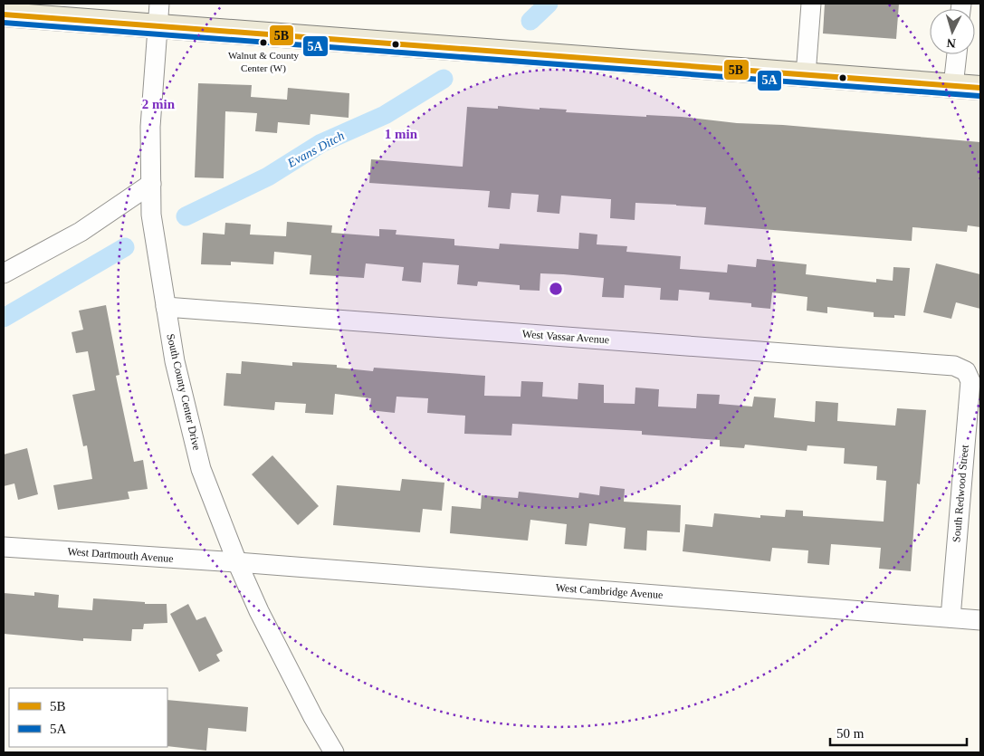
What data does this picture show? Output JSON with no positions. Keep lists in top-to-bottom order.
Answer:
{
  "streets": {
    "street": [
      "West Vassar Avenue",
      "South County Center Drive",
      "South Redwood Street",
      "West Dartmouth Avenue",
      "West Cambridge Avenue"
    ]
  },
  "crossings": [
    ["West Vassar Avenue", "South County Center Drive"],
    ["West Vassar Avenue", "South Redwood Street"],
    ["South County Center Drive", "West Dartmouth Avenue"],
    ["South County Center Drive", "West Cambridge Avenue"],
    ["South Redwood Street", "West Cambridge Avenue"],
    ["West Dartmouth Avenue", "West Cambridge Avenue"]
  ],
  "water": ["Evans Ditch"],
  "places": ["Walnut & County Center (W)"],
  "lines": ["transit line 5B", "transit line 5A"],
  "legend": ["5B", "5A"],
  "scale_bar": "50 m",
  "north": "bottom",
  "rings": ["2 min", "1 min"]
}
